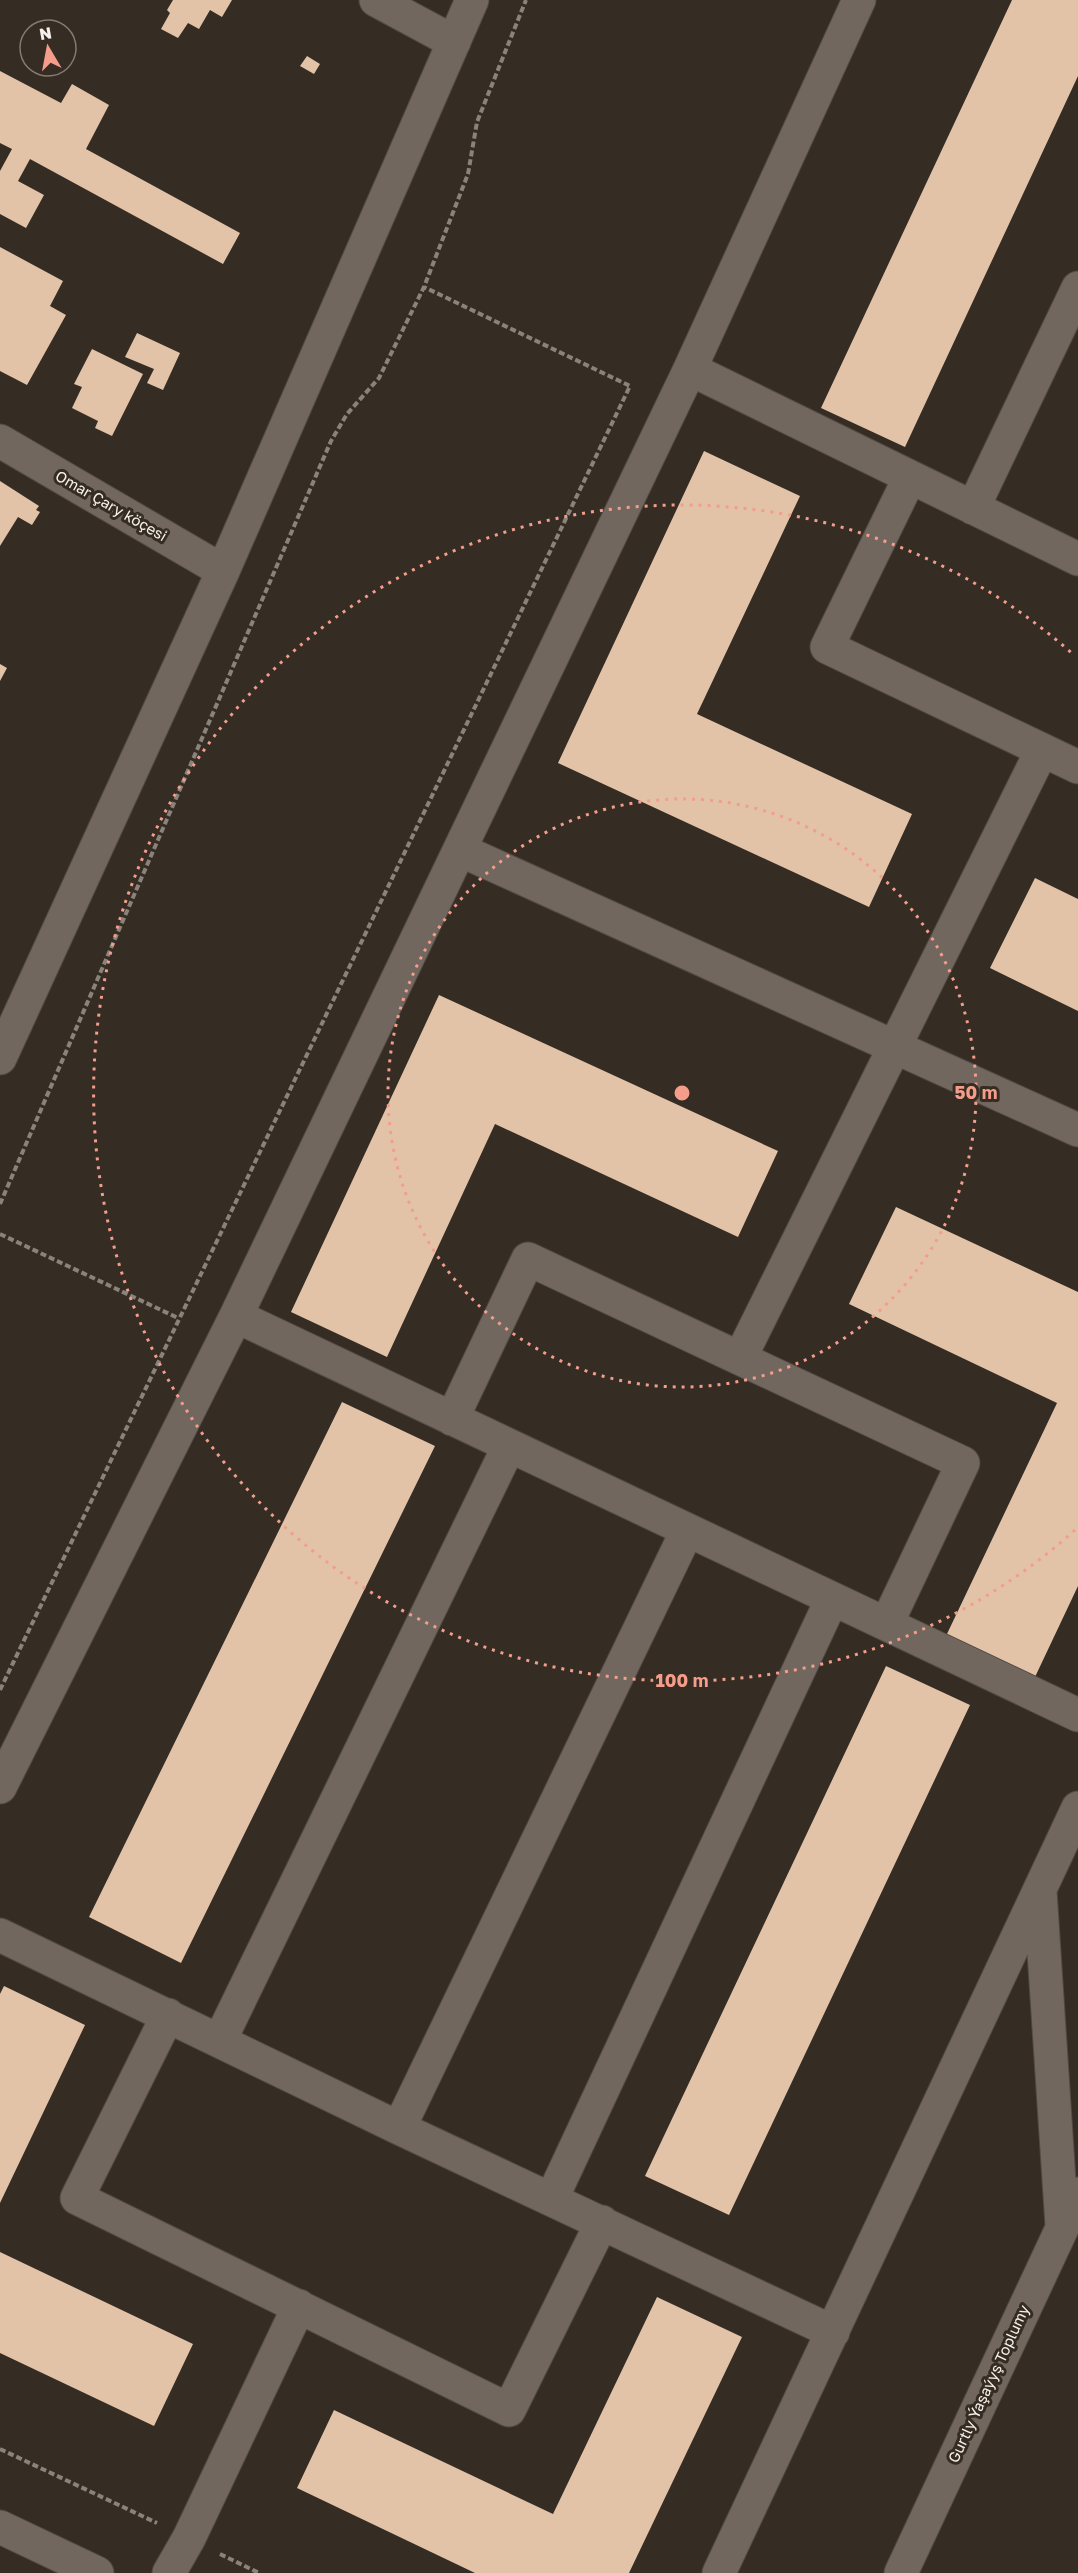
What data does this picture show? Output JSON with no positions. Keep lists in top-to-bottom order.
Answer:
{
  "streets": {
    "street": ["Omar Çary köçesi", "Gurtly Ýaşaýyş Toplumy"]
  },
  "north": "top",
  "rings": ["50 m", "100 m"]
}
